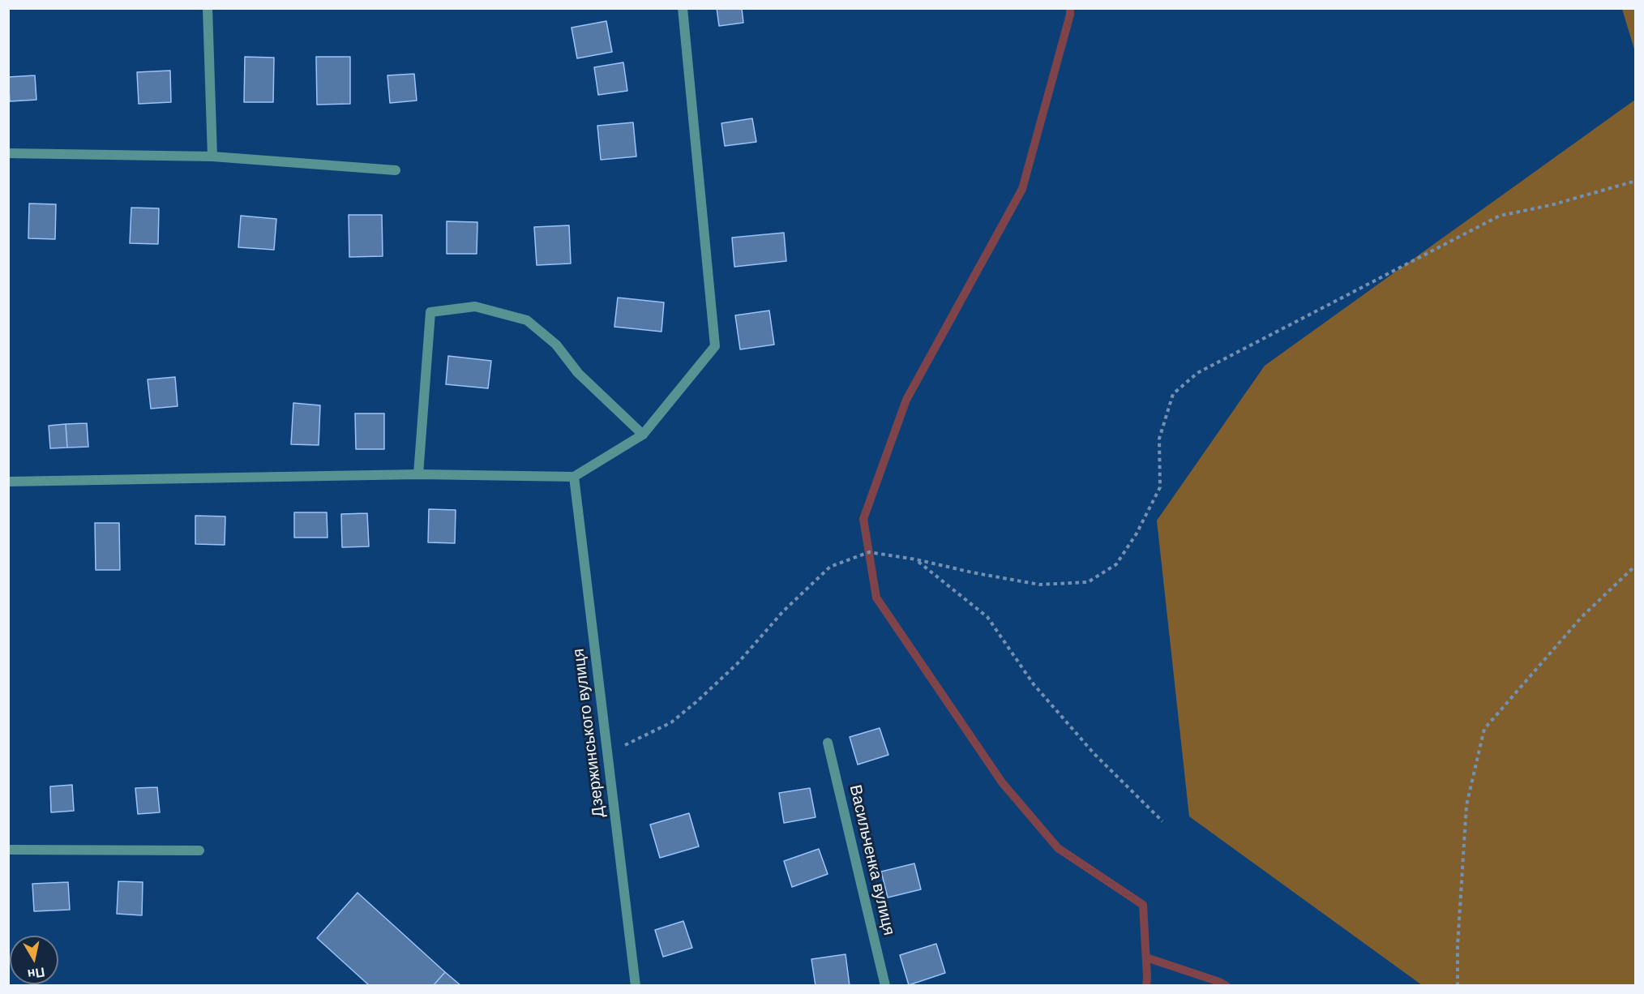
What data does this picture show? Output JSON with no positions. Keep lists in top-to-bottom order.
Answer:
{
  "streets": {
    "street": ["Дзержинського вулиця", "Васильченка вулиця"]
  },
  "north": "bottom"
}
